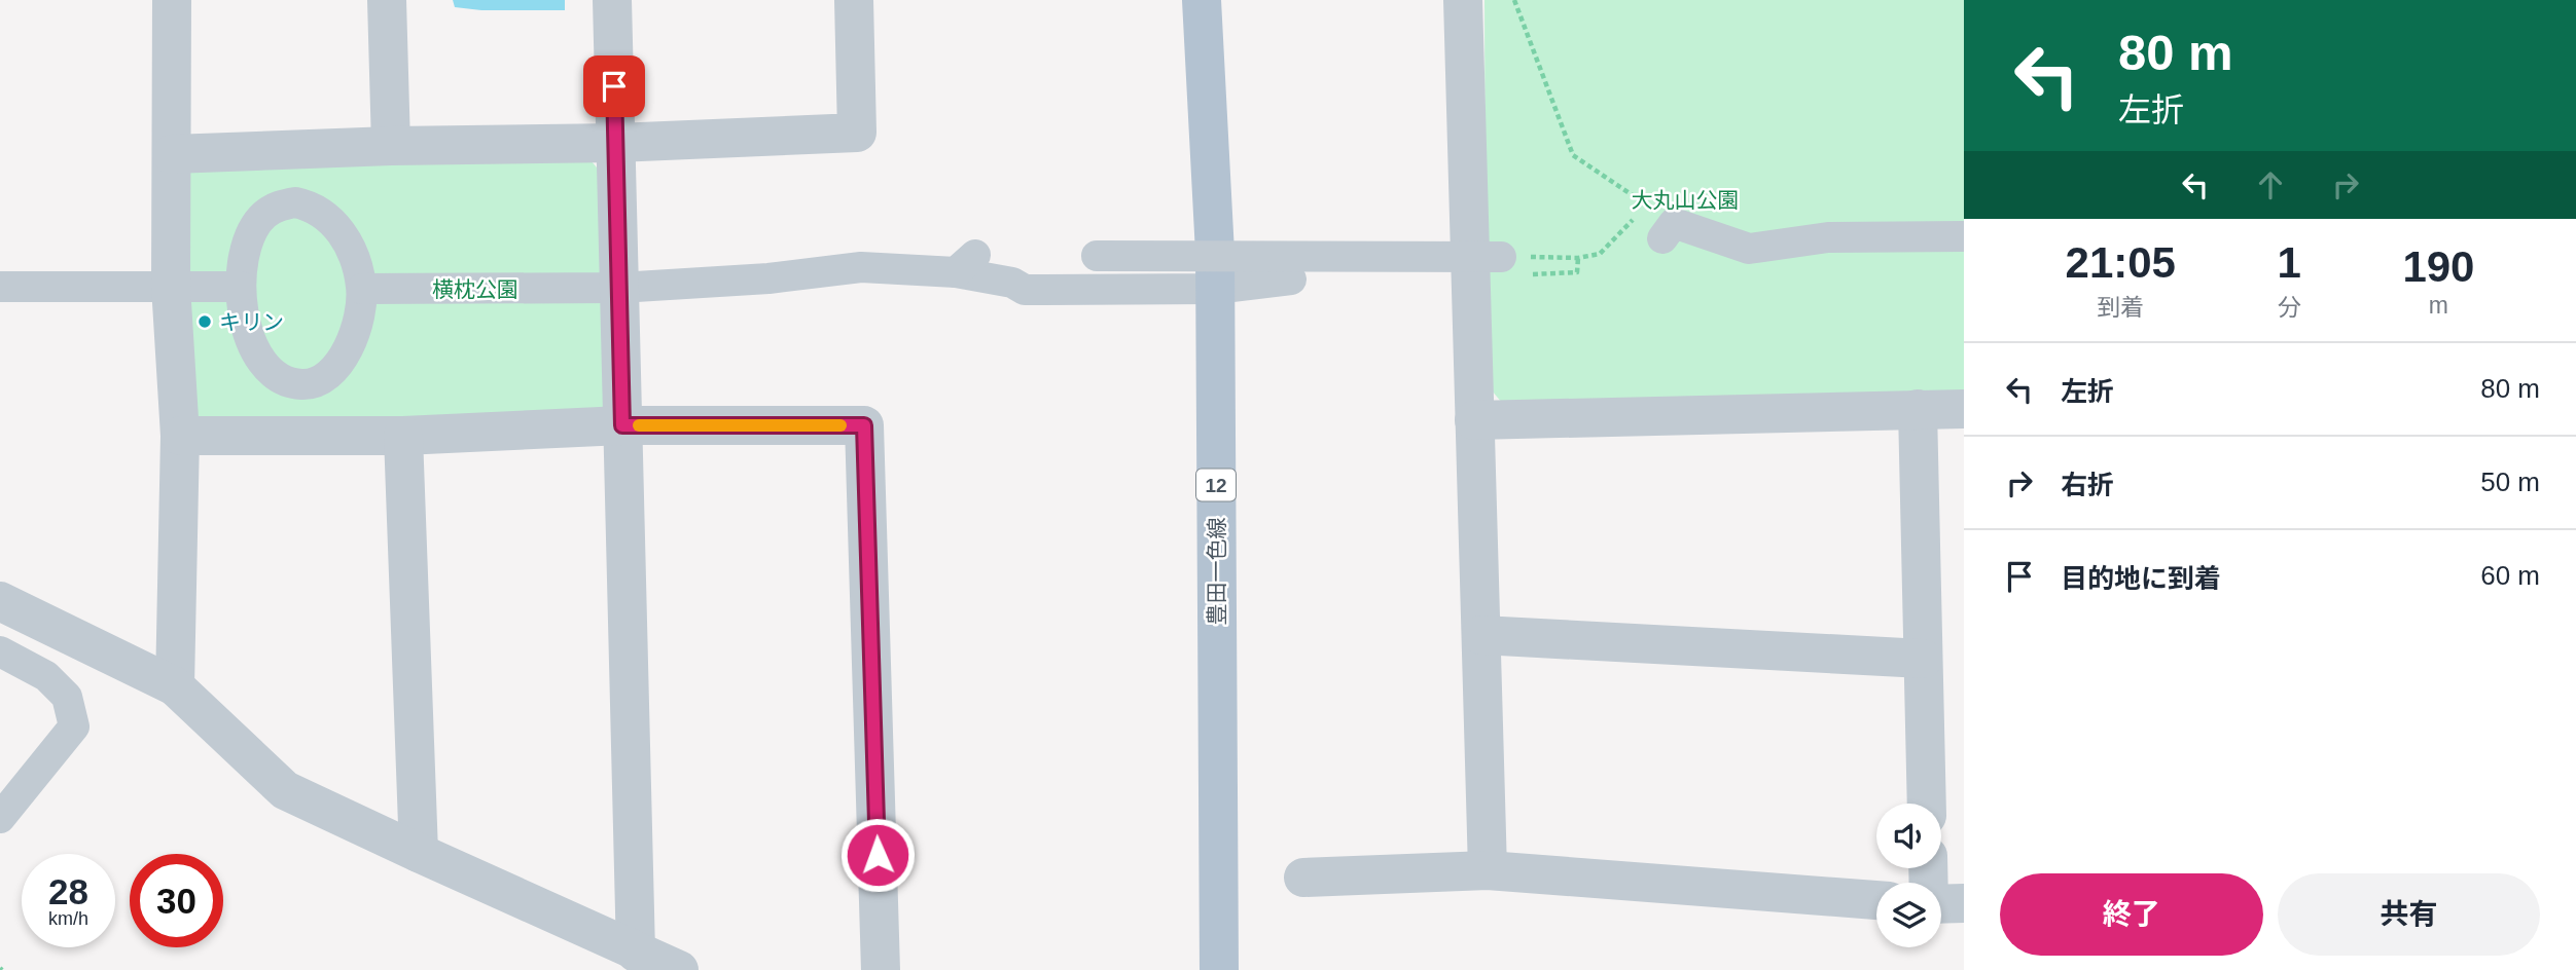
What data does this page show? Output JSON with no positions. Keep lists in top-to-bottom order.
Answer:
{
  "streets": {
    "main road": ["12", "豊田一色線"]
  },
  "parks": ["大丸山公園", "横枕公園"],
  "places": ["キリン"],
  "page": {
    "turn": ["80 m", "左折"],
    "eta": [
      "21:05",
      "到着",
      "1",
      "分",
      "190",
      "m"
    ],
    "list": [
      {
        "name": "左折",
        "value": "80 m"
      },
      {
        "name": "右折",
        "value": "50 m"
      },
      {
        "name": "目的地に到着",
        "value": "60 m"
      }
    ],
    "speed": "28 km/h",
    "limit": "30",
    "buttons": ["終了", "共有"]
  }
}
